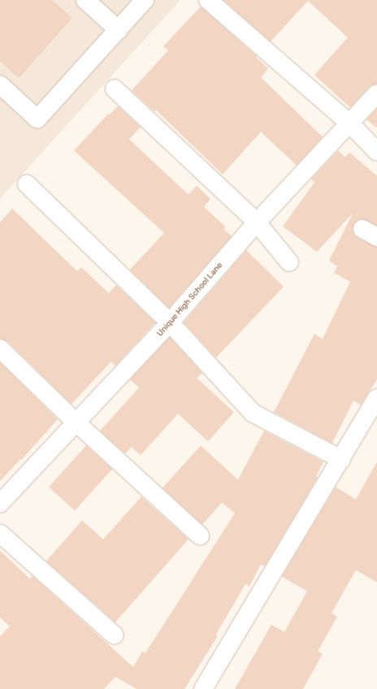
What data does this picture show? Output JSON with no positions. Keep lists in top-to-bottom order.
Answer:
{
  "streets": {
    "street": ["Unique High School Lane"]
  }
}
